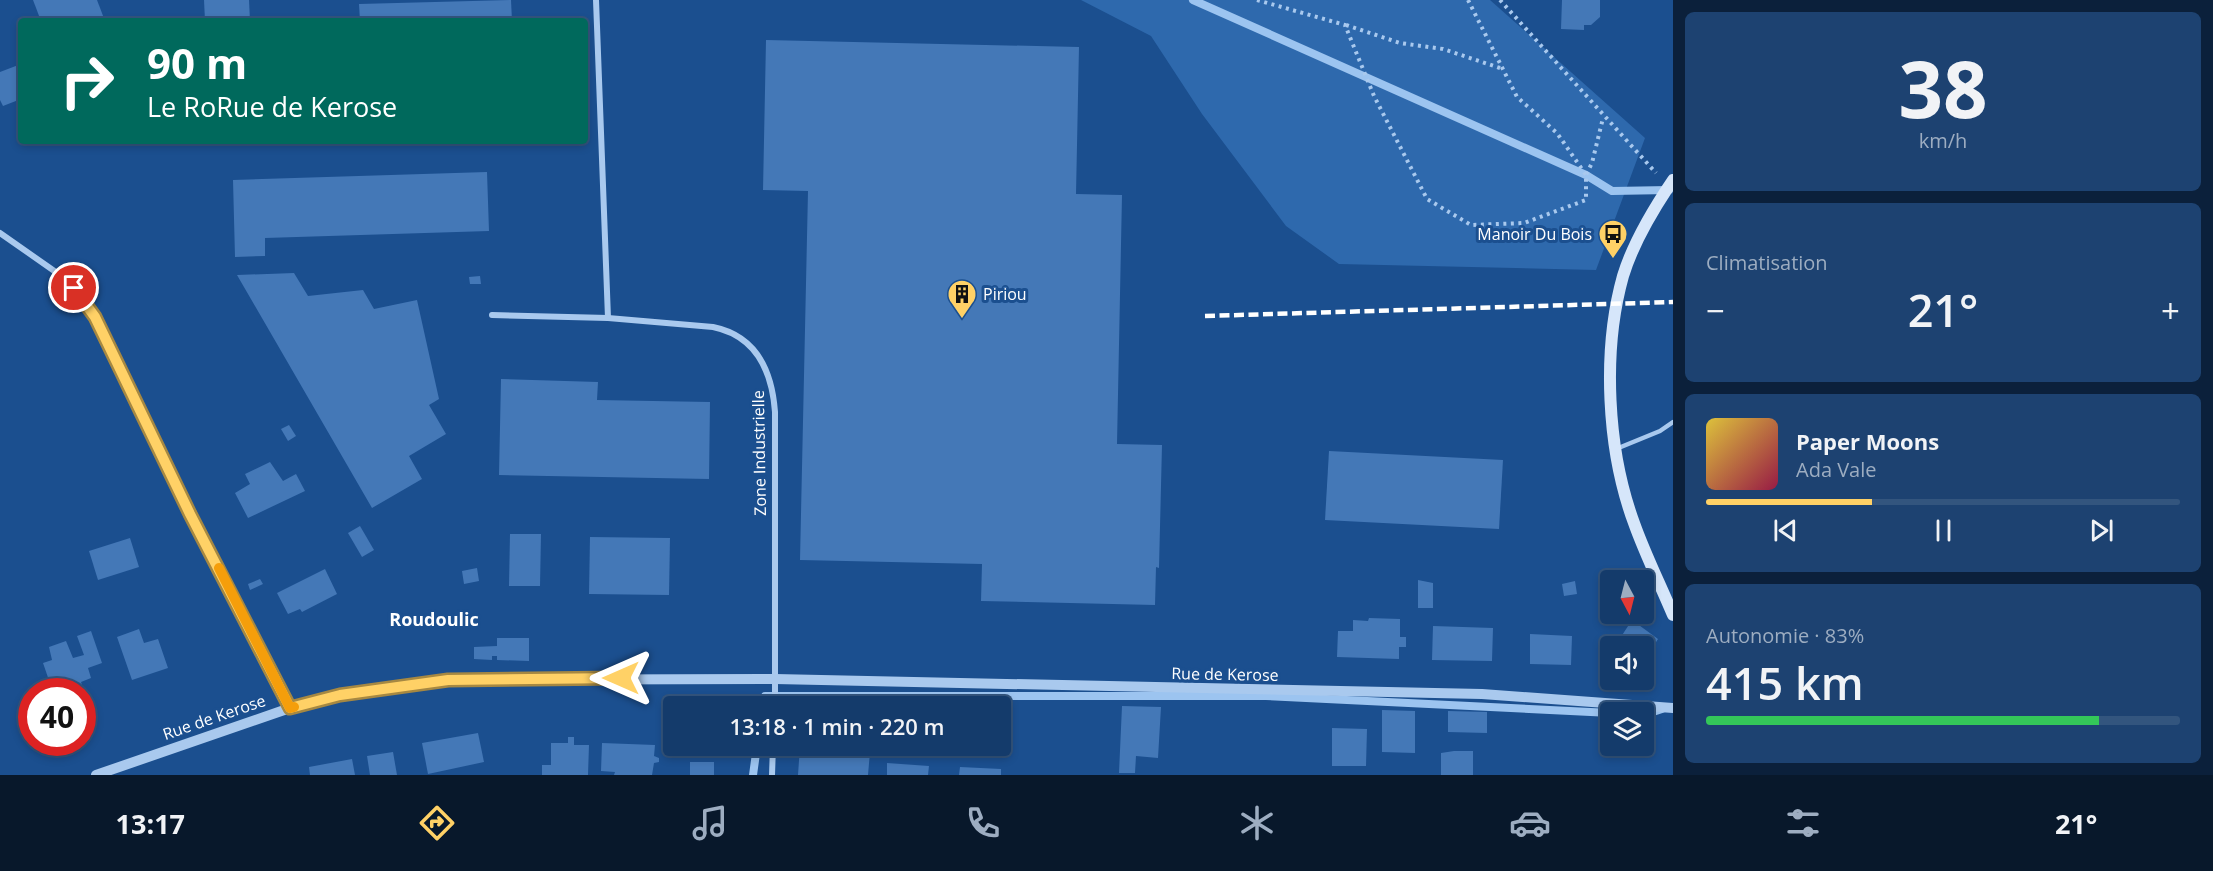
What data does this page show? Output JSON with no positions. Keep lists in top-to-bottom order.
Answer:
{
  "streets": {
    "street": ["Zone Industrielle", "Rue de Kerose"]
  },
  "crossings": [
    ["Zone Industrielle", "Rue de Kerose"]
  ],
  "districts": ["Roudoulic"],
  "places": {
    "bus stop": ["Manoir Du Bois"],
    "building": ["Piriou"]
  },
  "north": "bottom",
  "page": {
    "tile": [
      ["38", "km/h"],
      "Climatisation",
      ["Autonomie · 83%", "415 km"]
    ],
    "turn": ["90 m", "Le RoRue de Kerose"],
    "heat": ["−", "21°", "+"],
    "song": ["Paper Moons", "Ada Vale"],
    "limit": "40",
    "trip": "13:18 · 1 min · 220 m",
    "tabs": ["13:17", "21°"]
  }
}
